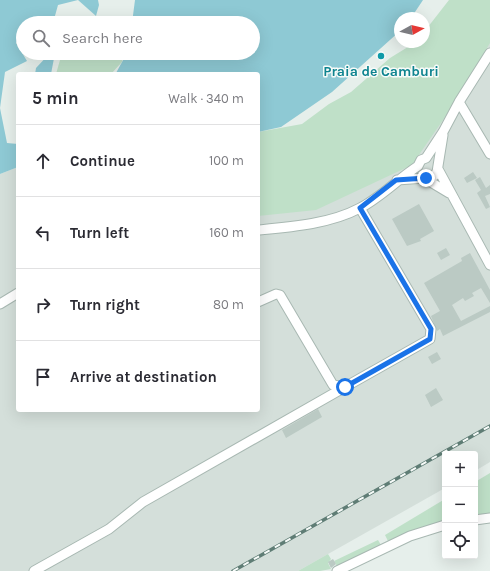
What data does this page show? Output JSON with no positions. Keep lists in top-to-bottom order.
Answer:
{
  "places": ["Praia de Camburi"],
  "north": "right",
  "page": {
    "search": "Search here",
    "heading": ["5 min", "Walk · 340 m"],
    "list": [
      ["Continue", "100 m"],
      ["Turn left", "160 m"],
      ["Turn right", "80 m"],
      "Arrive at destination"
    ],
    "map_buttons": ["+", "−"]
  }
}
